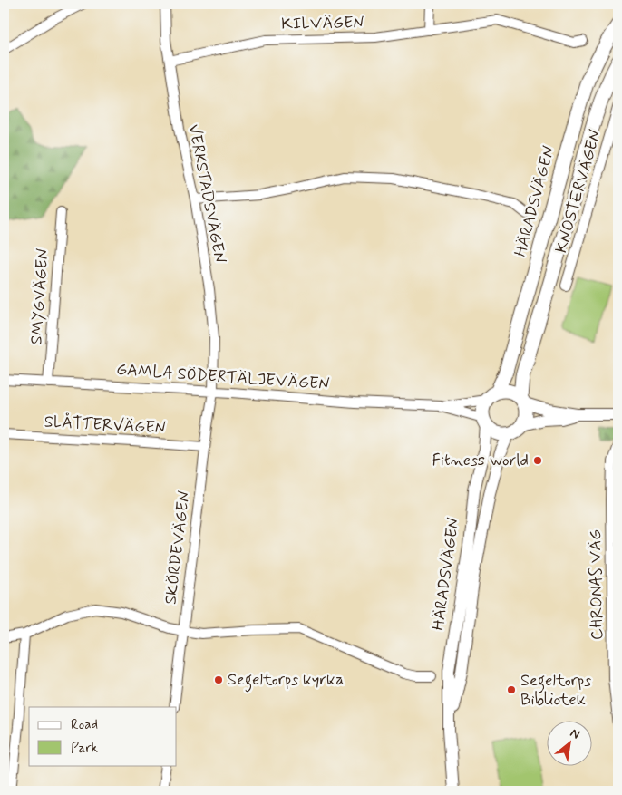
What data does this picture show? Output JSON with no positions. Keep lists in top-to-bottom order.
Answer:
{
  "streets": {
    "main road": ["HÄRADSVÄGEN"],
    "street": [
      "KILVÄGEN",
      "KNOSTERVÄGEN",
      "VERKSTADSVÄGEN",
      "SMYGVÄGEN",
      "GAMLA SÖDERTÄLJEVÄGEN",
      "SLÅTTERVÄGEN",
      "SKÖRDEVÄGEN",
      "CHRONAS VÄG"
    ]
  },
  "crossings": [
    ["KILVÄGEN", "VERKSTADSVÄGEN"],
    ["VERKSTADSVÄGEN", "GAMLA SÖDERTÄLJEVÄGEN"],
    ["VERKSTADSVÄGEN", "SKÖRDEVÄGEN"],
    ["HÄRADSVÄGEN", "GAMLA SÖDERTÄLJEVÄGEN"],
    ["SMYGVÄGEN", "GAMLA SÖDERTÄLJEVÄGEN"],
    ["GAMLA SÖDERTÄLJEVÄGEN", "SKÖRDEVÄGEN"],
    ["SLÅTTERVÄGEN", "SKÖRDEVÄGEN"]
  ],
  "places": ["Fitness world", "Segeltorps kyrka", "Segeltorps Bibliotek"],
  "legend": ["Road", "Park"],
  "north": "top right"
}
